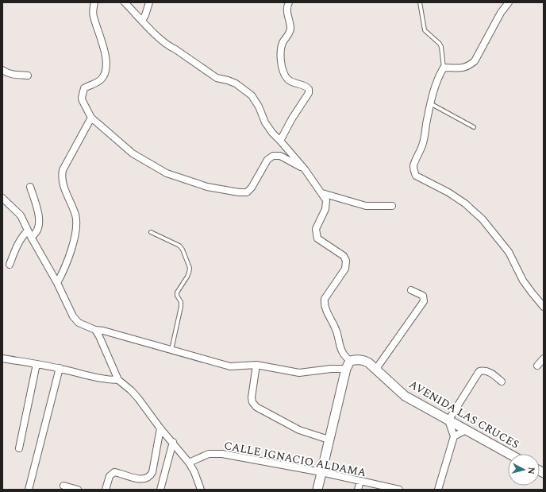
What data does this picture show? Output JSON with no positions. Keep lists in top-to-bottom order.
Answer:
{
  "streets": {
    "street": ["AVENIDA LAS CRUCES", "CALLE IGNACIO ALDAMA"]
  },
  "north": "right"
}
